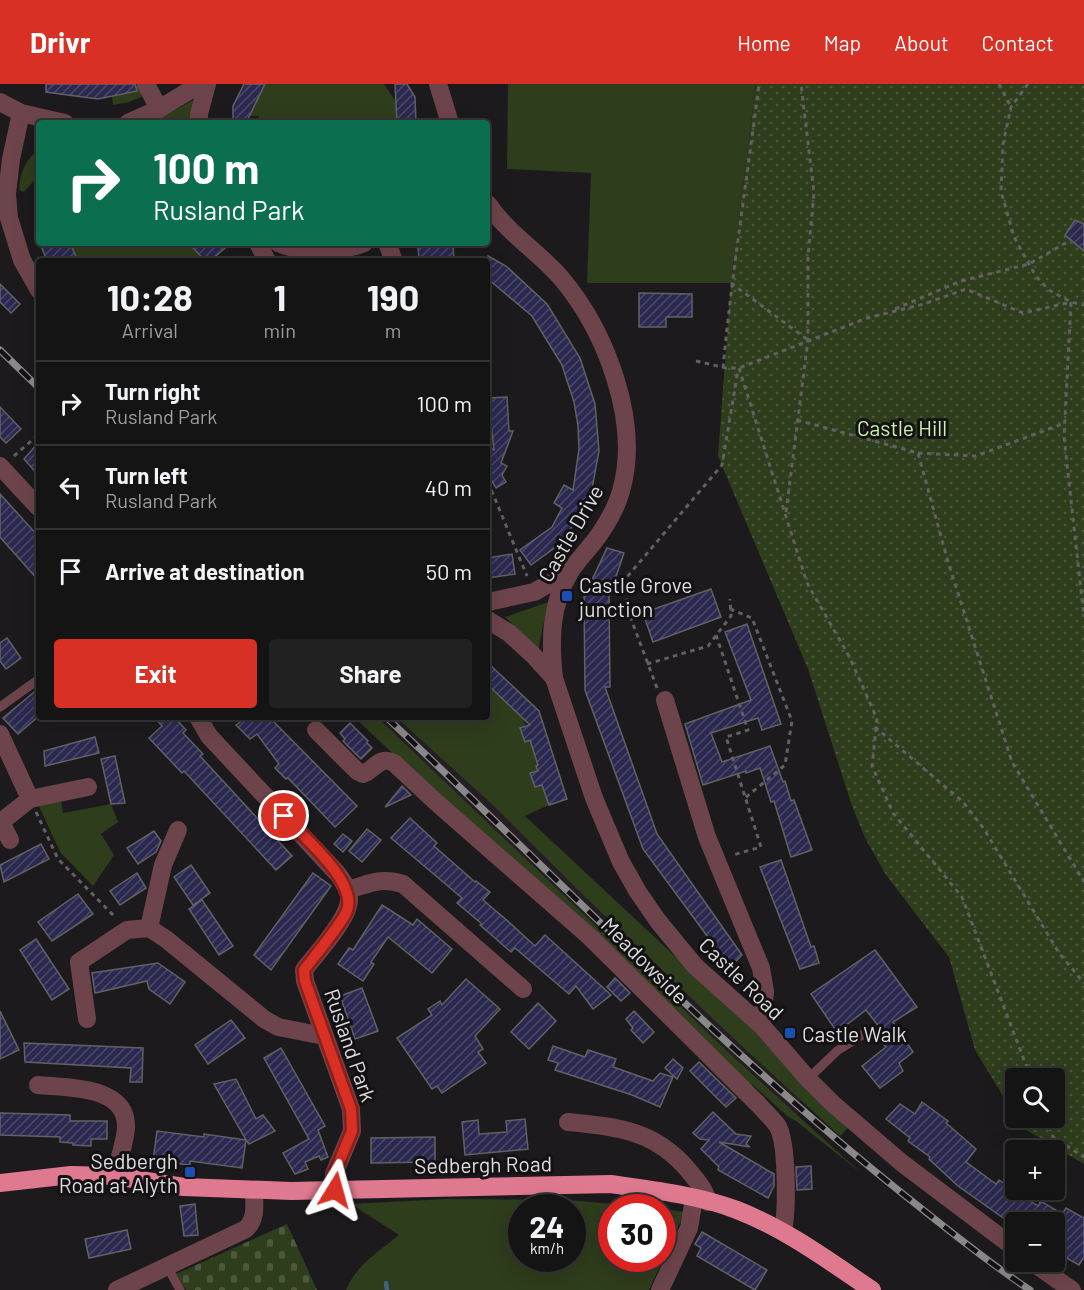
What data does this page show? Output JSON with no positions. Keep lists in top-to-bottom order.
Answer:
{
  "streets": {
    "highway": ["Sedbergh Road"],
    "street": [
      "Castle Drive",
      "Meadowside",
      "Castle Road",
      "Rusland Park"
    ]
  },
  "crossings": [
    ["Castle Drive", "Castle Road"],
    ["Meadowside", "Sedbergh Road"],
    ["Rusland Park", "Sedbergh Road"]
  ],
  "parks": ["Castle Hill"],
  "places": {
    "transit": ["Castle Grove junction", "Castle Walk", "Sedbergh Road at Alyth"]
  },
  "page": {
    "header": "Drivr",
    "nav": [
      "Home",
      "Map",
      "About",
      "Contact"
    ],
    "turn": ["100 m", "Rusland Park"],
    "eta": [
      "10:28",
      "Arrival",
      "1",
      "min",
      "190",
      "m"
    ],
    "list": [
      {
        "name": "Turn right",
        "note": "Rusland Park",
        "value": "100 m"
      },
      {
        "name": "Turn left",
        "note": "Rusland Park",
        "value": "40 m"
      },
      {
        "name": "Arrive at destination",
        "value": "50 m"
      }
    ],
    "buttons": ["Exit", "Share"],
    "map_buttons": ["+", "−"],
    "speed": "24 km/h",
    "limit": "30"
  }
}
